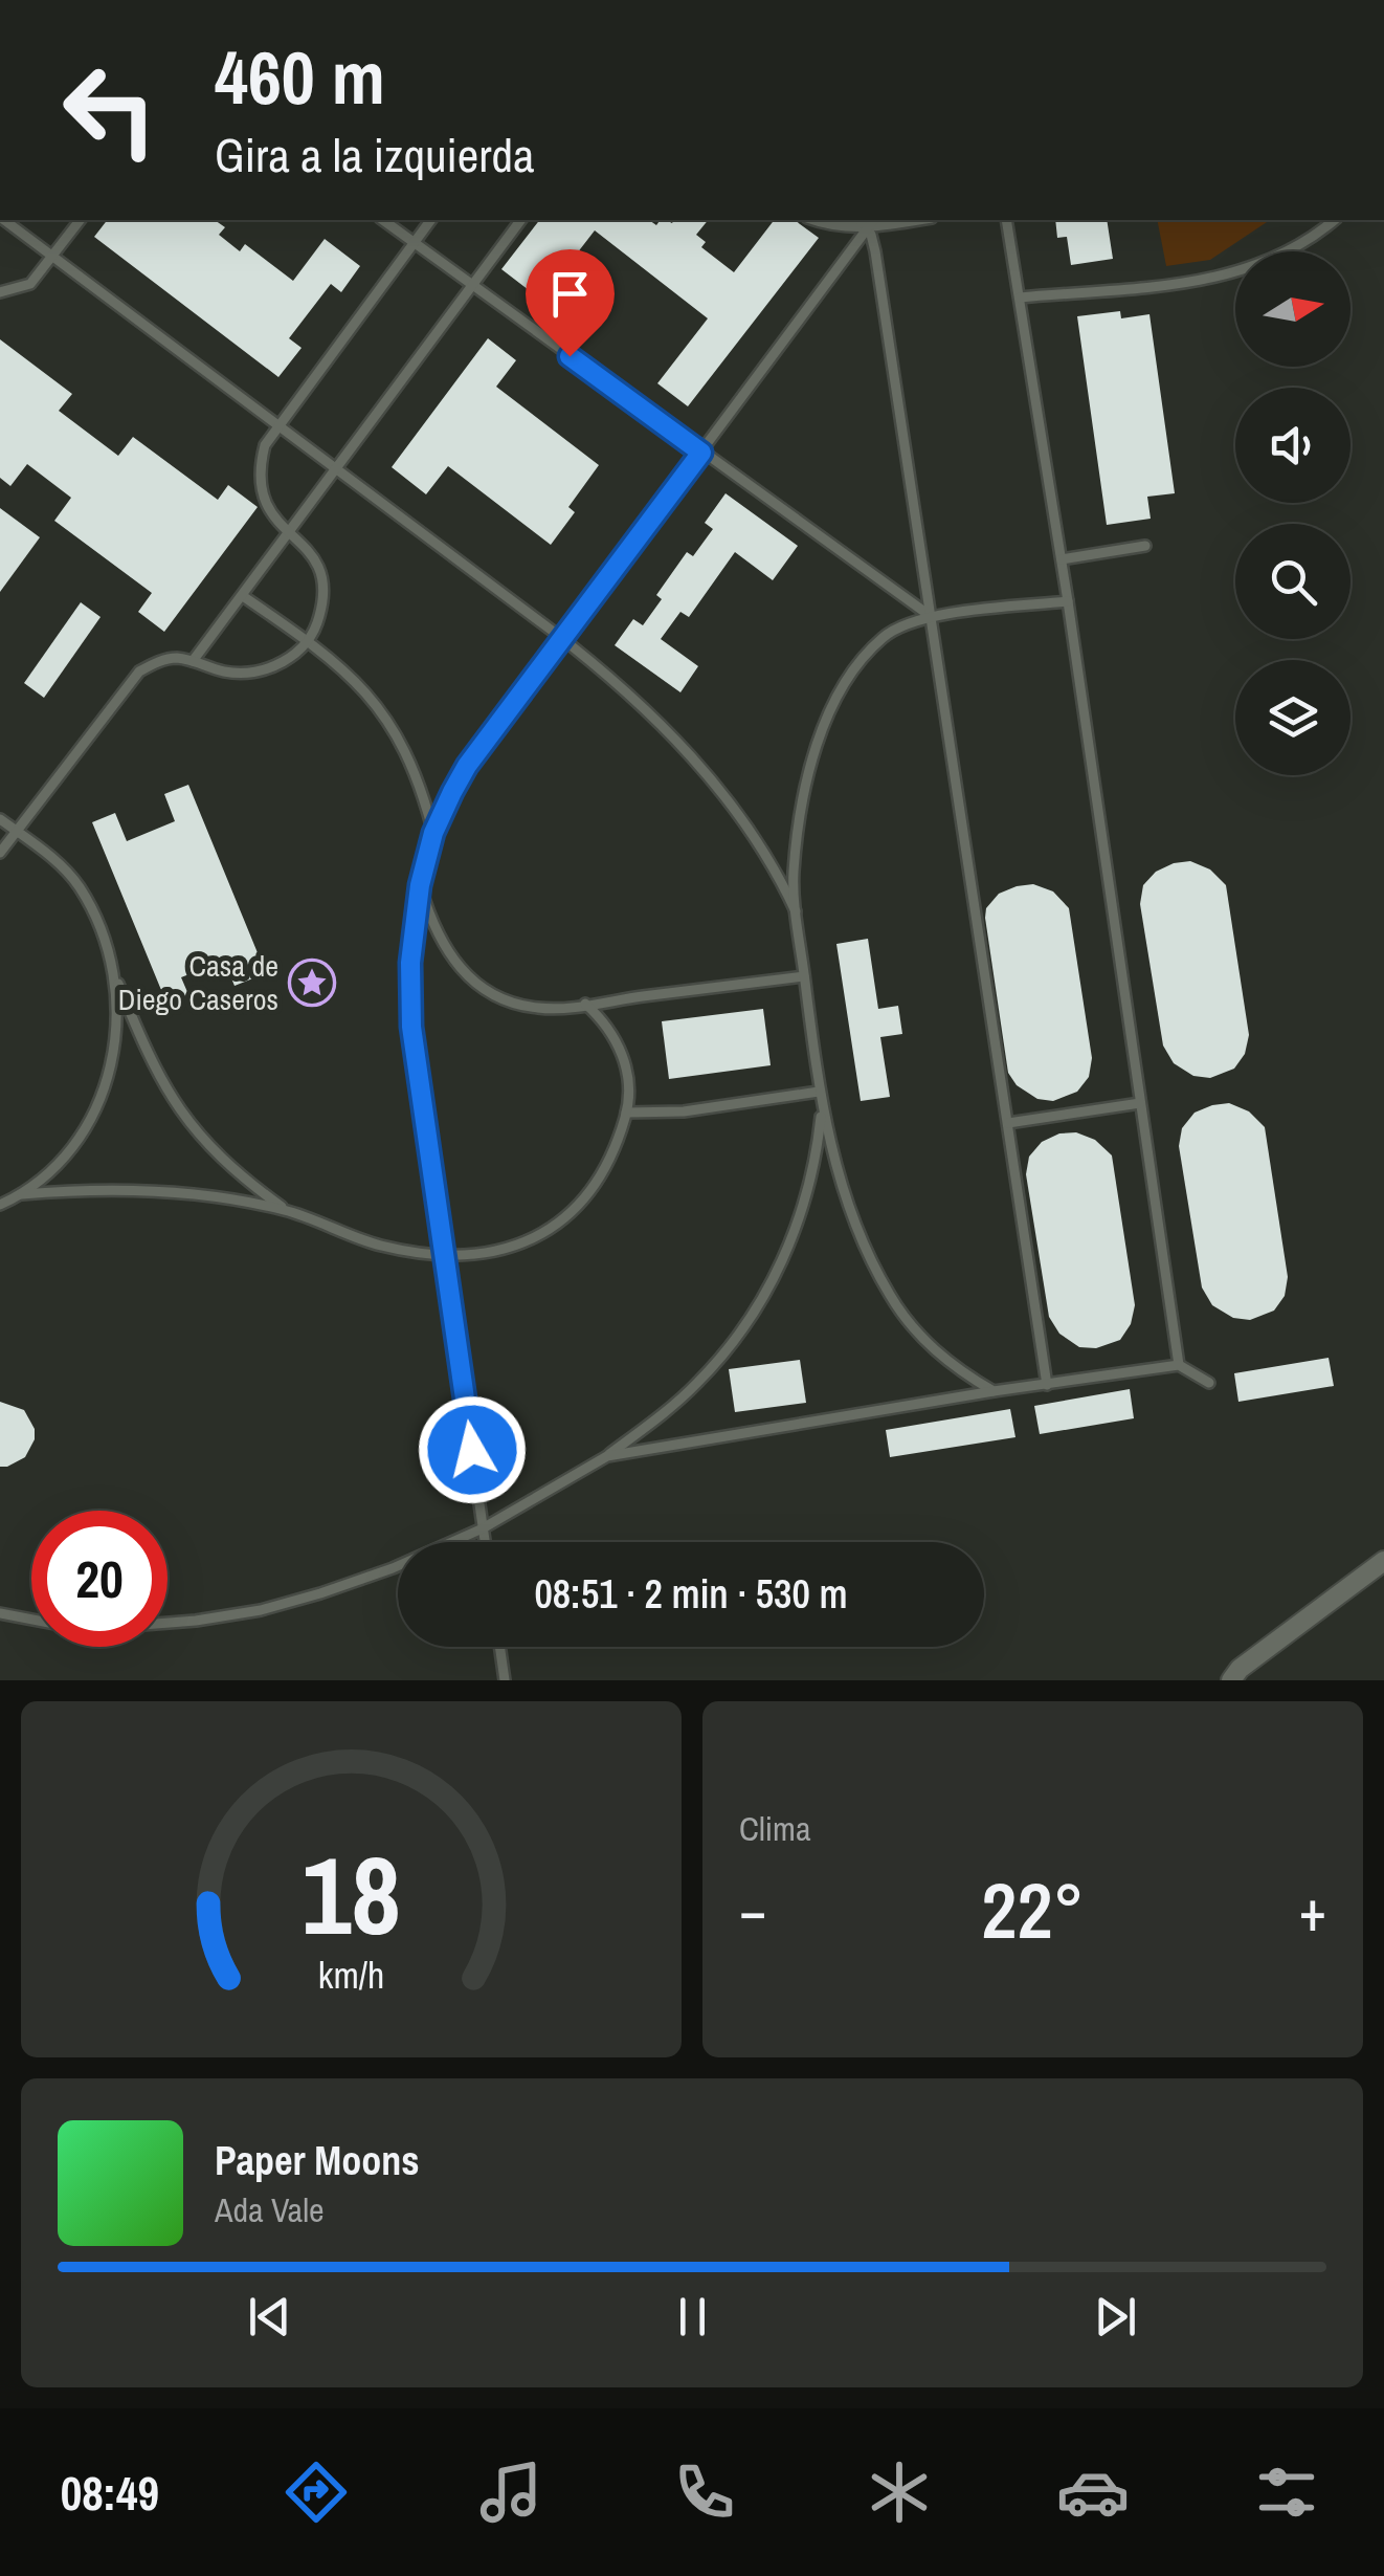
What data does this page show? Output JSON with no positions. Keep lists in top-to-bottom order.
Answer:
{
  "places": {
    "place": ["Casa de Diego Caseros"]
  },
  "north": "right",
  "page": {
    "turn": ["460 m", "Gira a la izquierda"],
    "limit": "20",
    "trip": "08:51 · 2 min · 530 m",
    "tile": "Clima",
    "heat": ["−", "22°", "+"],
    "song": ["Paper Moons", "Ada Vale"],
    "tabs": "08:49",
    "gauge": ["18", "km/h"]
  }
}
